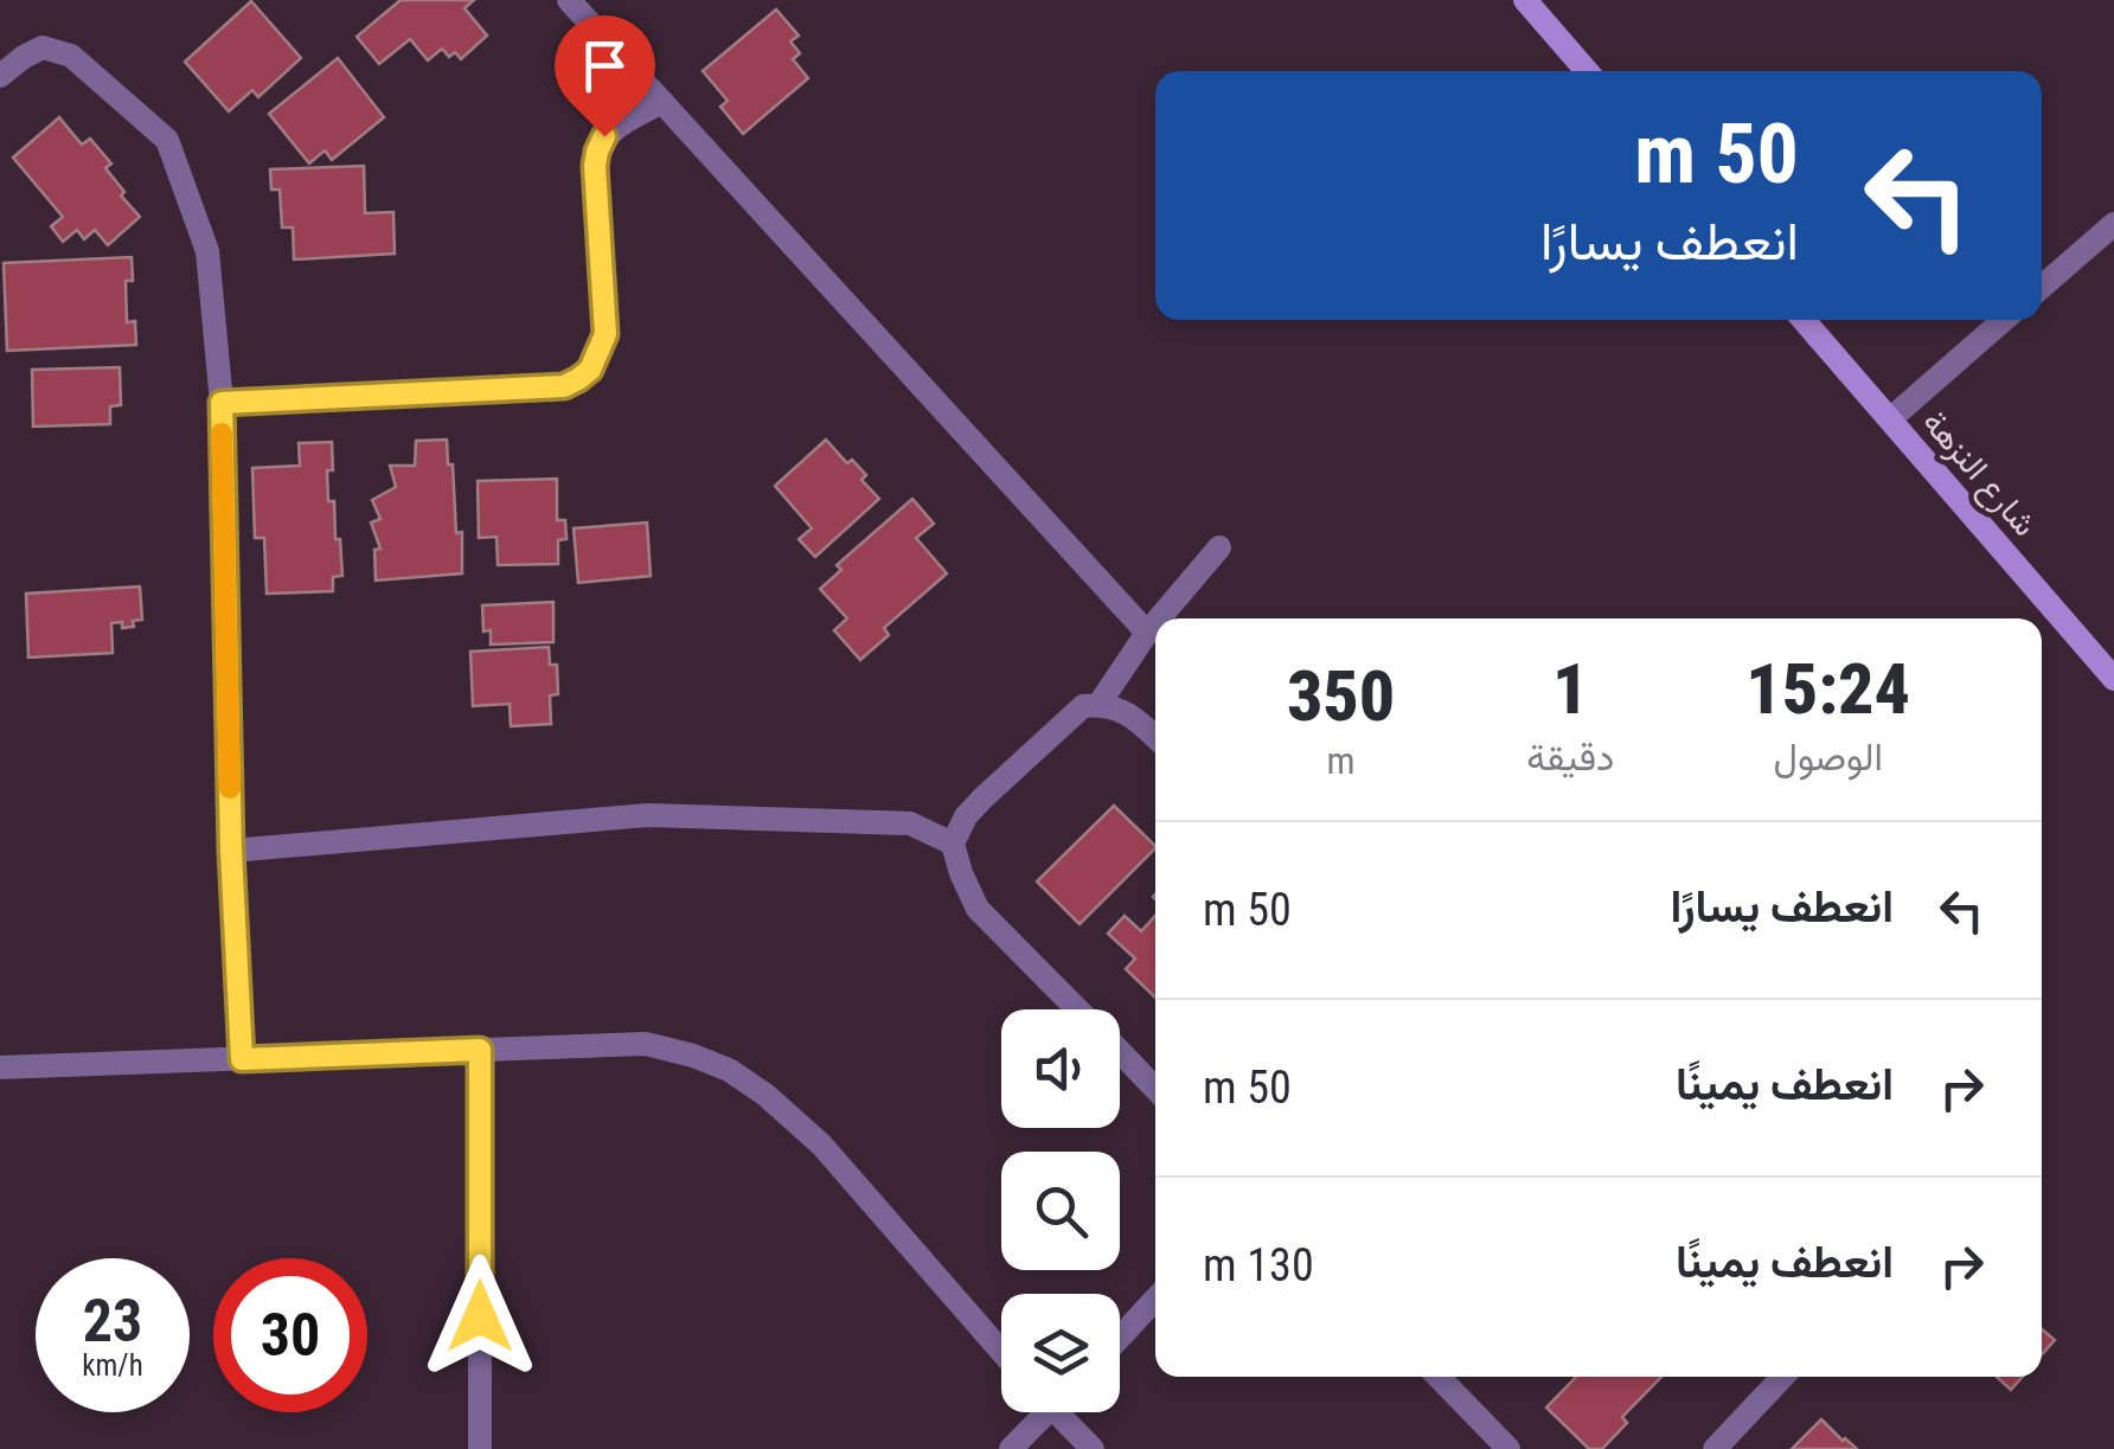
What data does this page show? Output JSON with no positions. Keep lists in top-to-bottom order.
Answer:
{
  "streets": {
    "main road": ["شارع النزهة"]
  },
  "page": {
    "turn": ["50 m", "انعطف يسارًا"],
    "eta": [
      "15:24",
      "الوصول",
      "1",
      "دقيقة",
      "350",
      "m"
    ],
    "list": [
      {
        "name": "انعطف يسارًا",
        "value": "50 m"
      },
      {
        "name": "انعطف يمينًا",
        "value": "50 m"
      },
      {
        "name": "انعطف يمينًا",
        "value": "130 m"
      }
    ],
    "speed": "23 km/h",
    "limit": "30"
  }
}
